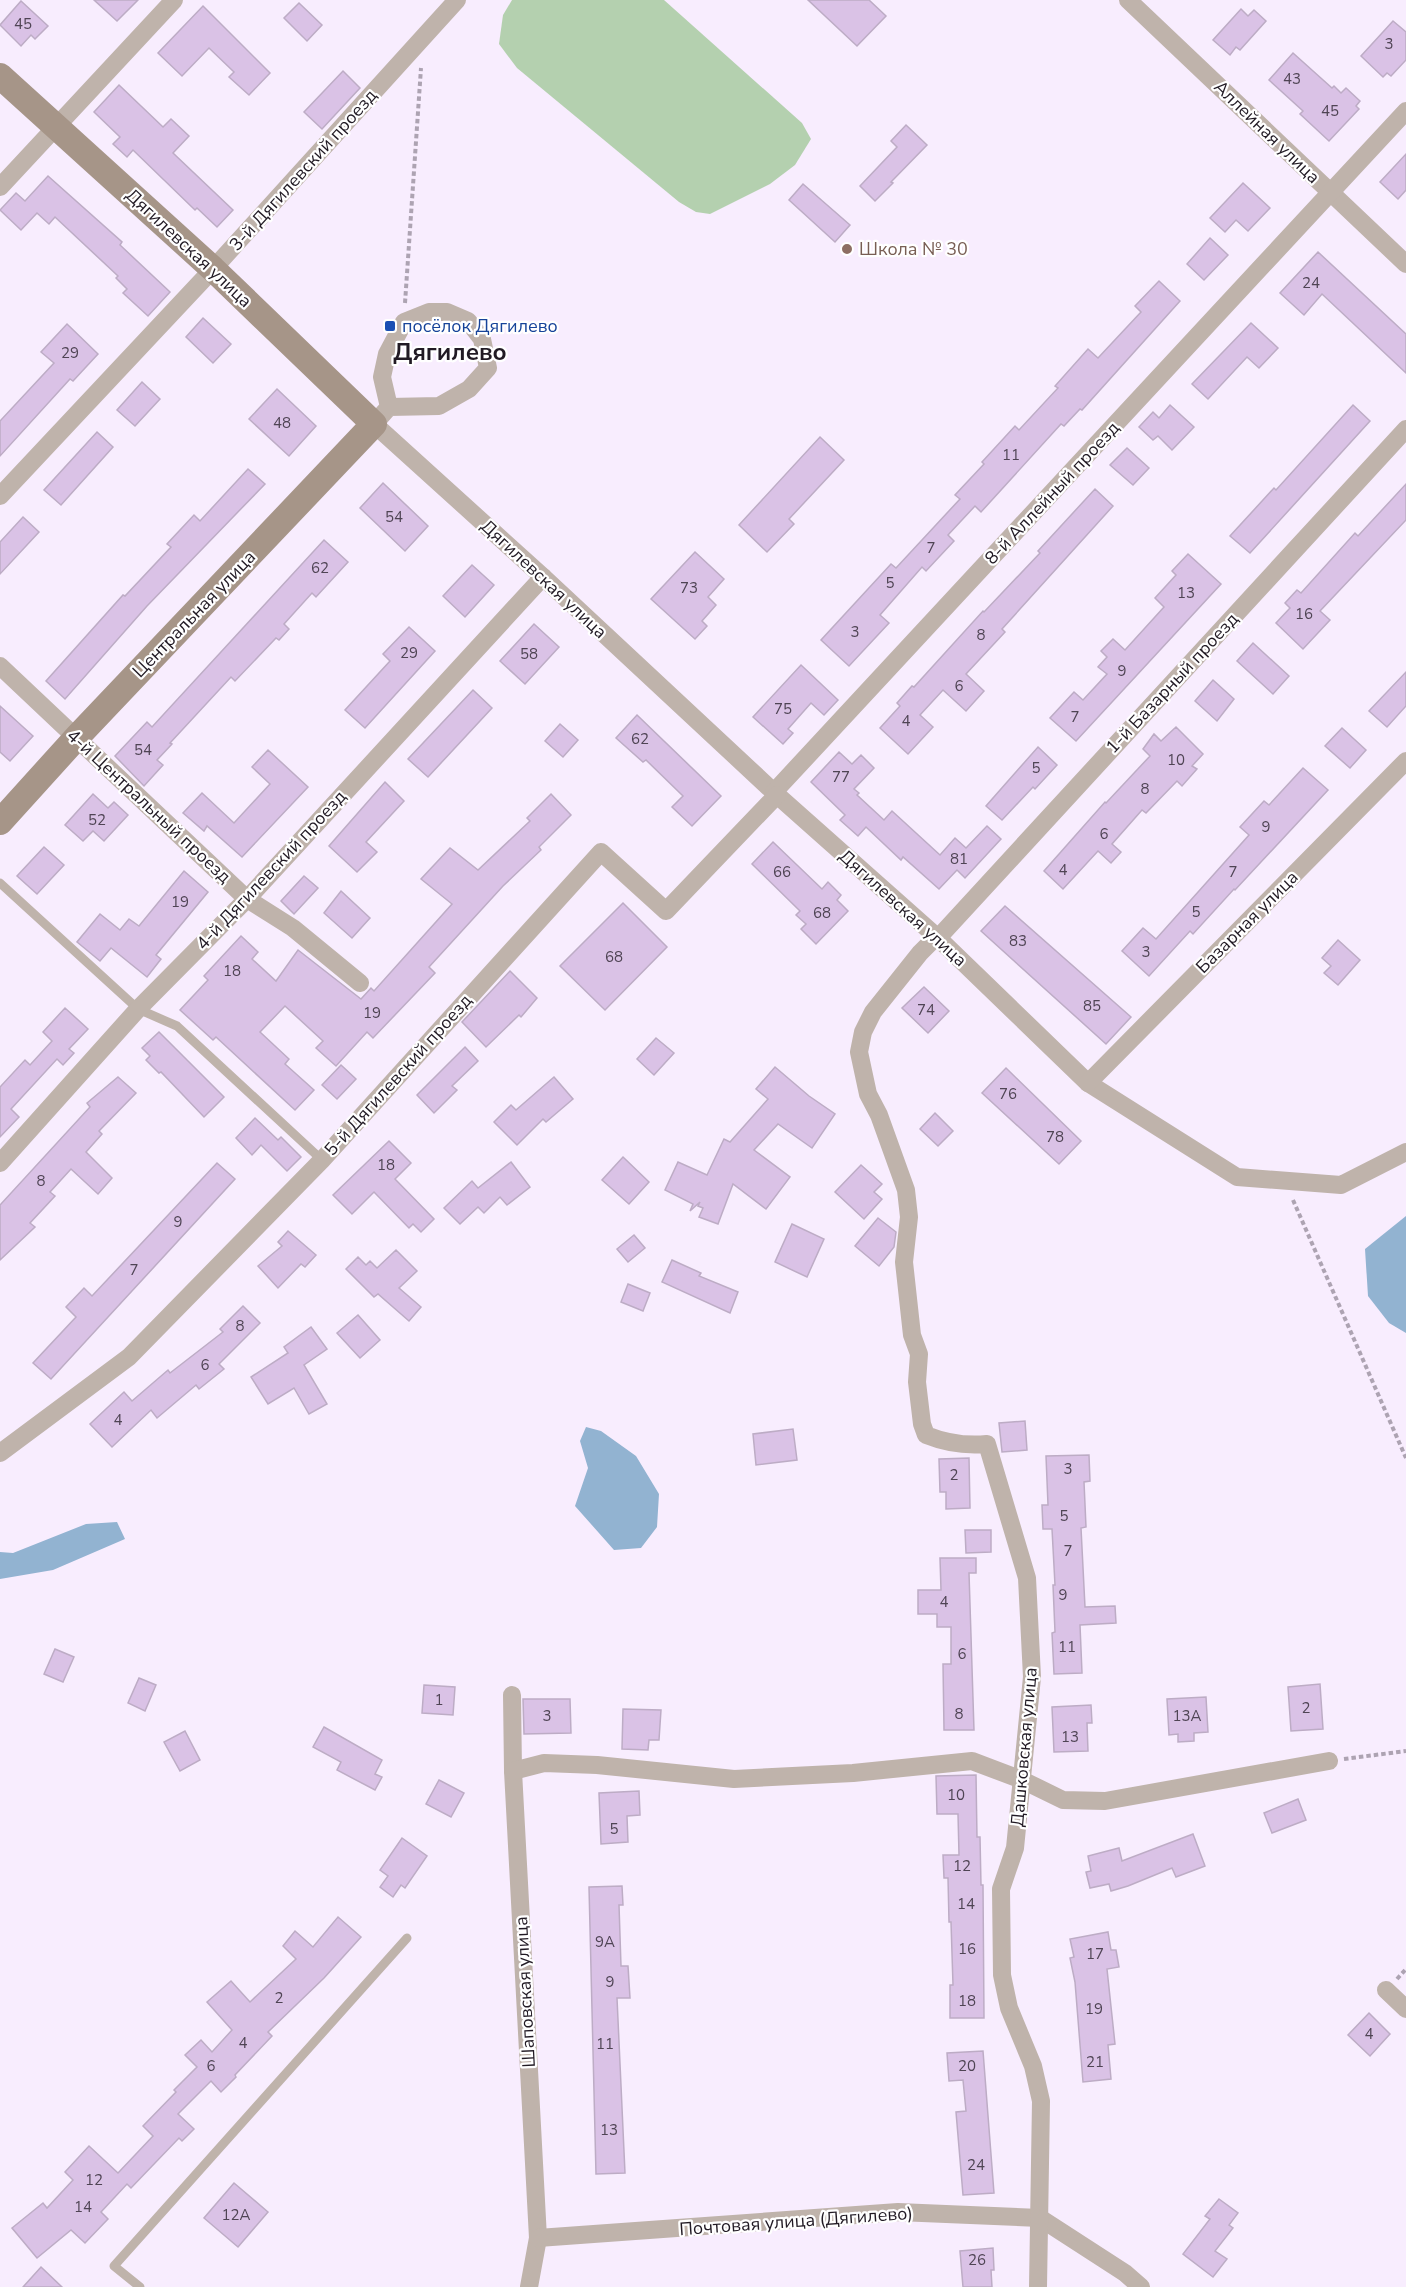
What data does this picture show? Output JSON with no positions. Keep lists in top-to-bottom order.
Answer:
{
  "streets": {
    "street": [
      "Аллейная улица",
      "3-й Дягилевский проезд",
      "Дягилевская улица",
      "8-й Аллейный проезд",
      "Центральная улица",
      "1-й Базарный проезд",
      "4-й Центральный проезд",
      "4-й Дягилевский проезд",
      "Базарная улица",
      "5-й Дягилевский проезд",
      "Дашковская улица",
      "Шаповская улица",
      "Почтовая улица (Дягилево)"
    ]
  },
  "crossings": [
    ["Аллейная улица", "8-й Аллейный проезд"],
    ["3-й Дягилевский проезд", "Дягилевская улица"],
    ["Дягилевская улица", "8-й Аллейный проезд"],
    ["Дягилевская улица", "Центральная улица"],
    ["Дягилевская улица", "1-й Базарный проезд"],
    ["Дягилевская улица", "4-й Дягилевский проезд"],
    ["Дягилевская улица", "Базарная улица"],
    ["Дягилевская улица", "5-й Дягилевский проезд"],
    ["Дягилевская улица", "Дашковская улица"],
    ["8-й Аллейный проезд", "5-й Дягилевский проезд"],
    ["Центральная улица", "4-й Центральный проезд"],
    ["1-й Базарный проезд", "Дашковская улица"],
    ["4-й Центральный проезд", "4-й Дягилевский проезд"],
    ["Дашковская улица", "Почтовая улица (Дягилево)"],
    ["Шаповская улица", "Почтовая улица (Дягилево)"]
  ],
  "districts": ["Дягилево"],
  "places": {
    "other": ["Школа № 30"],
    "transit": ["посёлок Дягилево"]
  },
  "house_numbers": [
    "45",
    "3",
    "43",
    "45",
    "24",
    "29",
    "48",
    "11",
    "54",
    "7",
    "62",
    "5",
    "73",
    "13",
    "16",
    "3",
    "8",
    "29",
    "58",
    "9",
    "6",
    "75",
    "7",
    "4",
    "62",
    "54",
    "10",
    "5",
    "77",
    "8",
    "52",
    "9",
    "6",
    "81",
    "4",
    "66",
    "7",
    "19",
    "5",
    "68",
    "83",
    "3",
    "68",
    "18",
    "85",
    "74",
    "19",
    "76",
    "78",
    "18",
    "8",
    "9",
    "7",
    "8",
    "6",
    "4",
    "3",
    "2",
    "5",
    "7",
    "9",
    "4",
    "11",
    "6",
    "1",
    "2",
    "8",
    "3",
    "13А",
    "13",
    "10",
    "5",
    "12",
    "14",
    "9А",
    "16",
    "17",
    "9",
    "2",
    "18",
    "19",
    "4",
    "4",
    "11",
    "21",
    "6",
    "20",
    "13",
    "24",
    "12",
    "14",
    "12А",
    "26"
  ]
}
